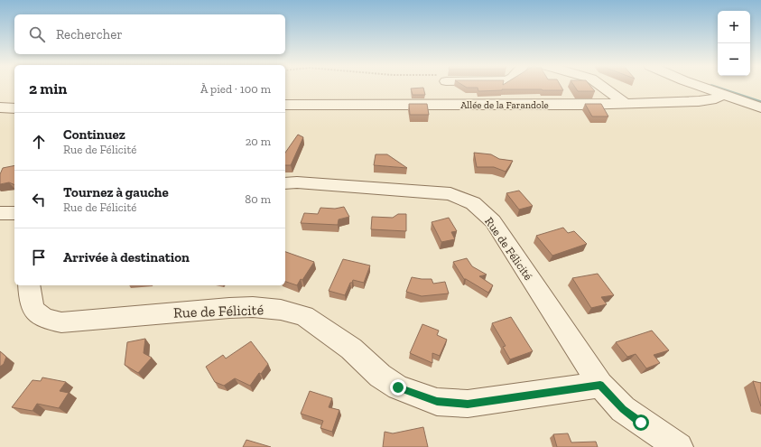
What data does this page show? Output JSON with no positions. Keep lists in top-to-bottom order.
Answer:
{
  "streets": {
    "street": ["Allée de la Farandole", "Rue de Félicité"]
  },
  "page": {
    "map_buttons": ["+", "−"],
    "search": "Rechercher",
    "heading": ["2 min", "À pied · 100 m"],
    "list": [
      ["Continuez", "Rue de Félicité", "20 m"],
      ["Tournez à gauche", "Rue de Félicité", "80 m"],
      "Arrivée à destination"
    ]
  }
}
